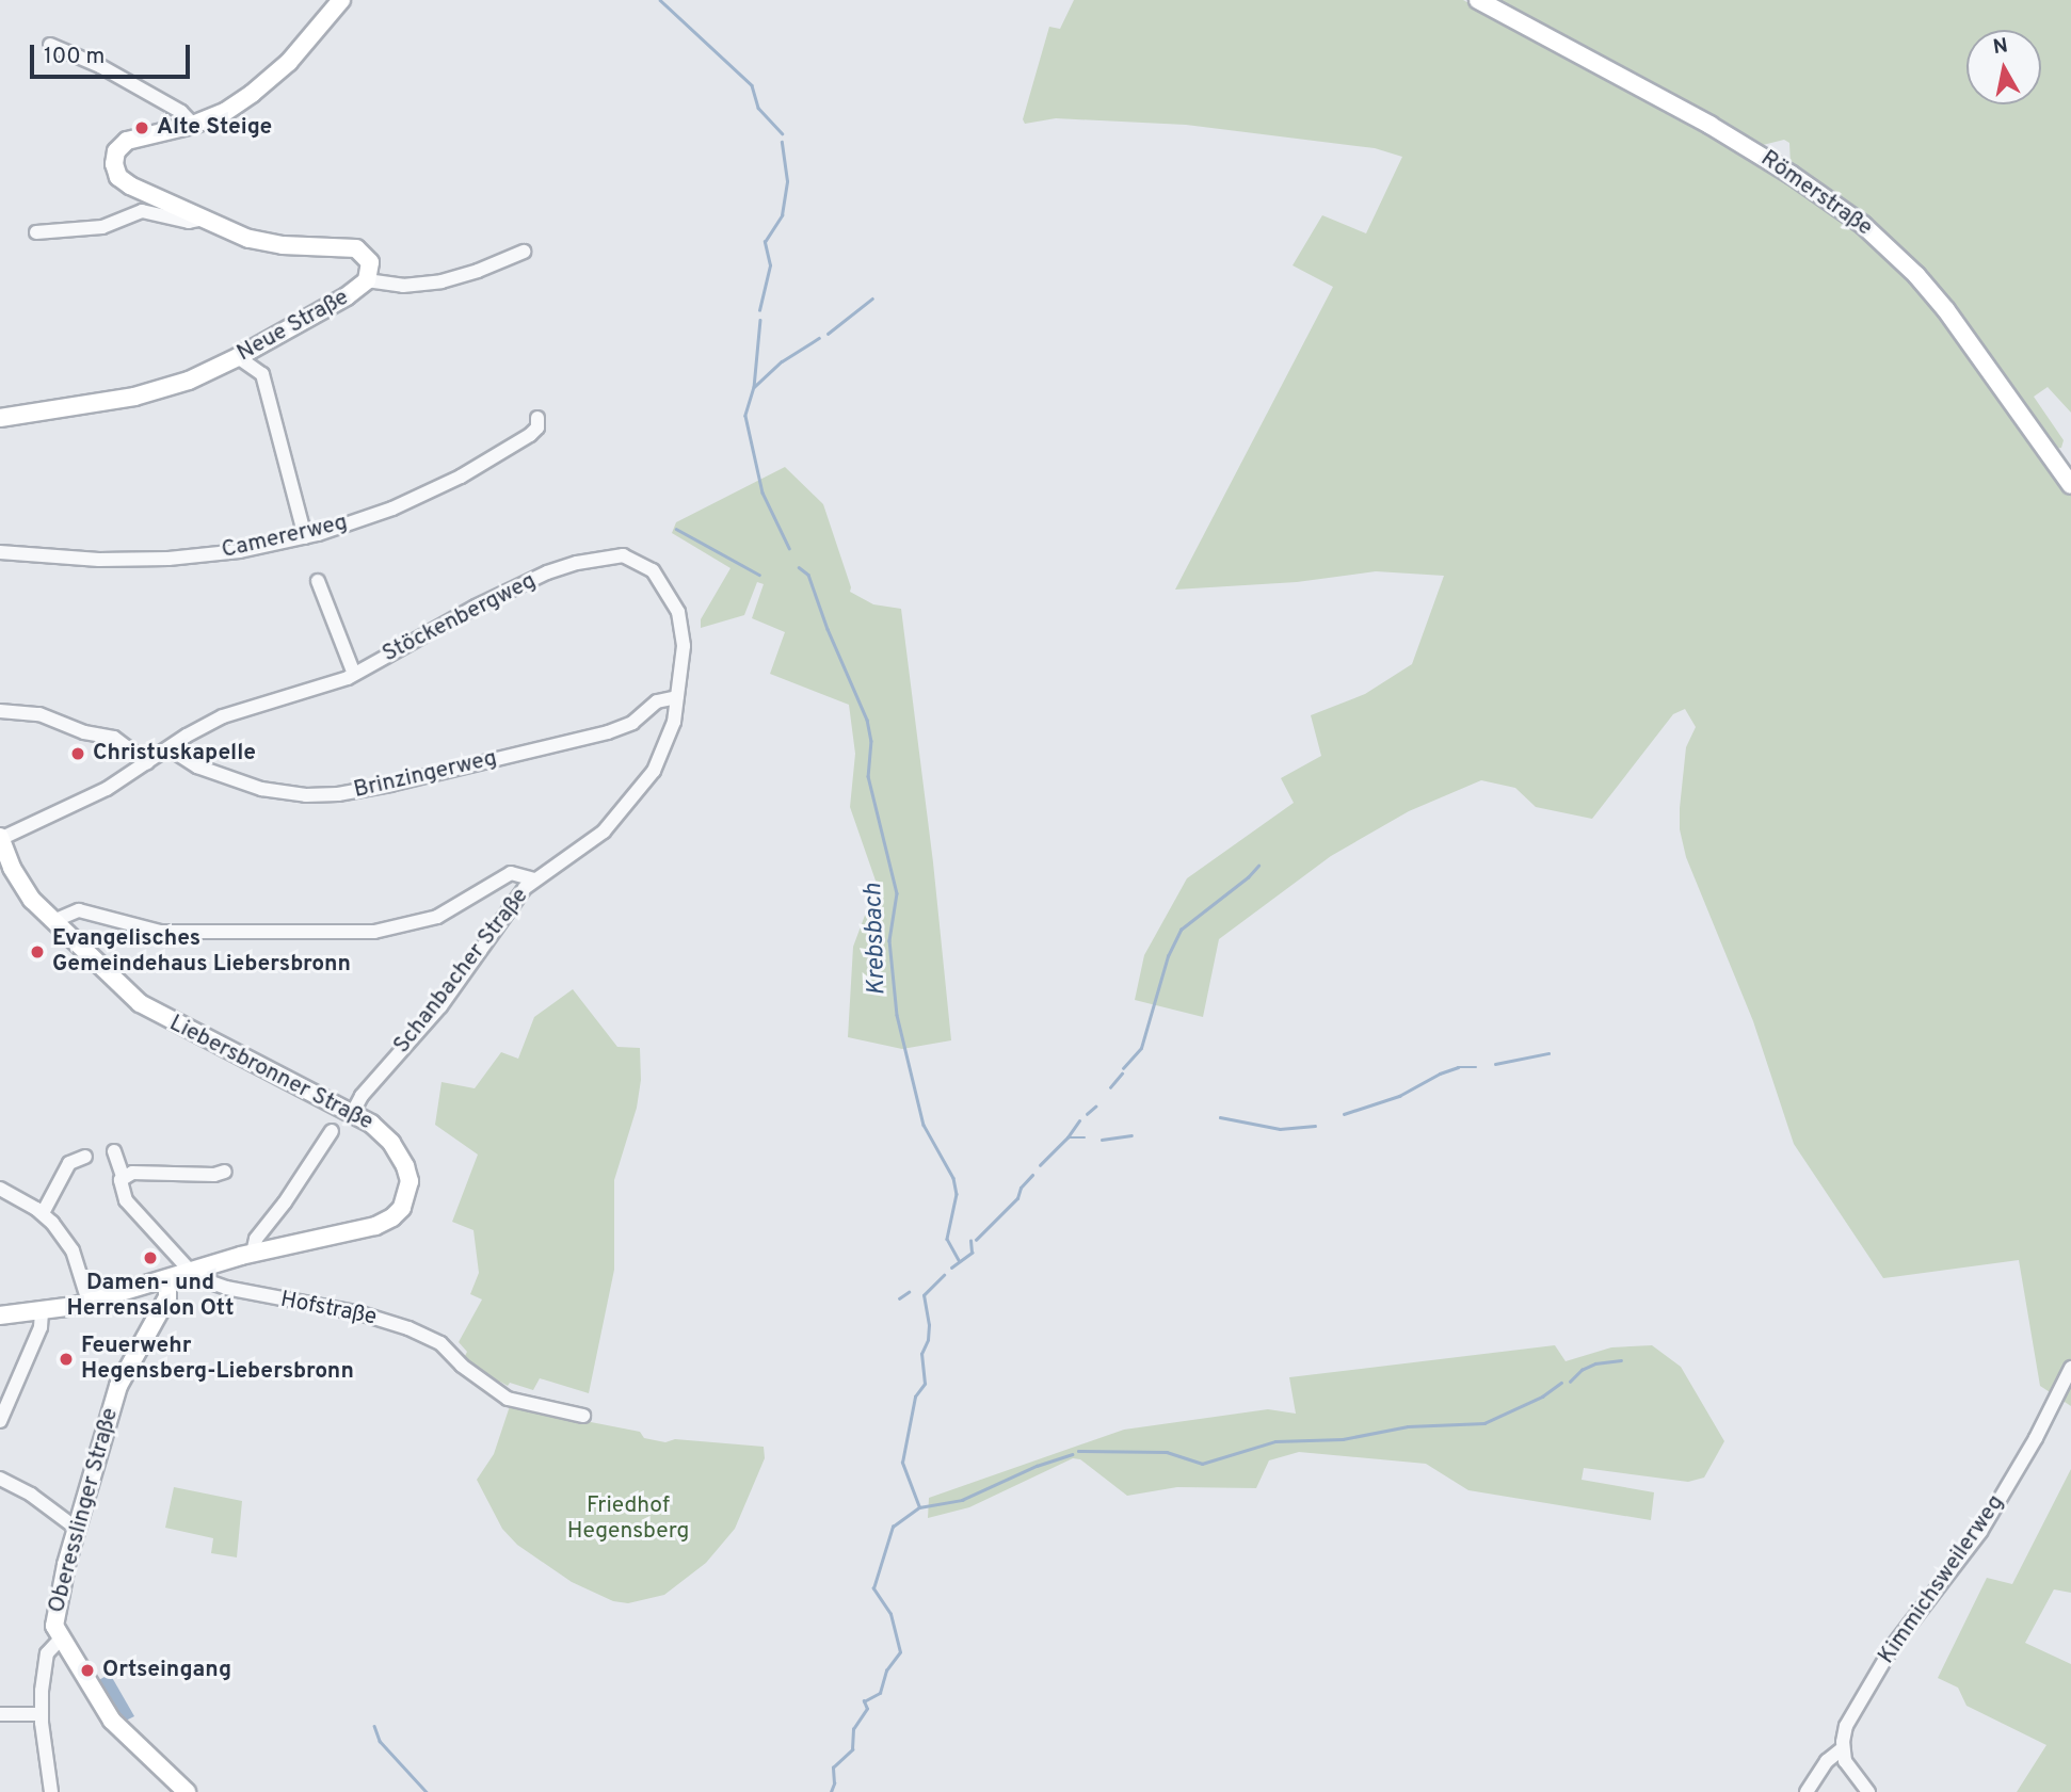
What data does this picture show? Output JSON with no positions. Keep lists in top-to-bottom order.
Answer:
{
  "streets": {
    "street": [
      "Römerstraße",
      "Neue Straße",
      "Camererweg",
      "Stöckenbergweg",
      "Brinzingerweg",
      "Schanbacher Straße",
      "Liebersbronner Straße",
      "Hofstraße",
      "Oberesslinger Straße",
      "Kimmichsweilerweg"
    ]
  },
  "crossings": [
    ["Stöckenbergweg", "Brinzingerweg"],
    ["Stöckenbergweg", "Schanbacher Straße"],
    ["Stöckenbergweg", "Liebersbronner Straße"],
    ["Brinzingerweg", "Schanbacher Straße"],
    ["Schanbacher Straße", "Liebersbronner Straße"],
    ["Liebersbronner Straße", "Hofstraße"],
    ["Liebersbronner Straße", "Oberesslinger Straße"]
  ],
  "water": ["Krebsbach"],
  "parks": ["Friedhof Hegensberg"],
  "places": [
    "Alte Steige",
    "Christuskapelle",
    "Evangelisches Gemeindehaus Liebersbronn",
    "Damen- und Herrensalon Ott",
    "Feuerwehr Hegensberg-Liebersbronn",
    "Ortseingang"
  ],
  "scale_bar": "100 m",
  "north": "top"
}
